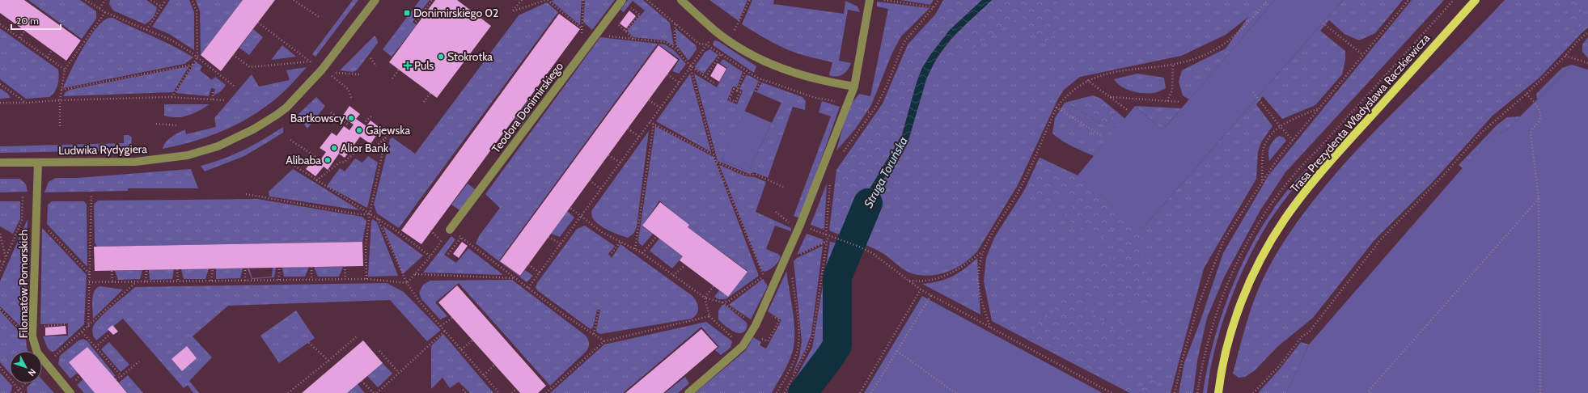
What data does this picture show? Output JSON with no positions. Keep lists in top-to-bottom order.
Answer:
{
  "streets": {
    "main road": ["Trasa Prezydenta Władysława Raczkiewicza"],
    "street": ["Teodora Donimirskiego", "Ludwika Rydygiera", "Filomatów Pomorskich"]
  },
  "crossings": [
    ["Ludwika Rydygiera", "Filomatów Pomorskich"]
  ],
  "water": ["Struga Toruńska"],
  "places": {
    "transit": ["Donimirskiego 02"],
    "other": [
      "Stokrotka",
      "Bartkowscy",
      "Gajewska",
      "Alior Bank",
      "Alibaba"
    ],
    "health": ["Puls"]
  },
  "scale_bar": "20 m",
  "north": "bottom right"
}
